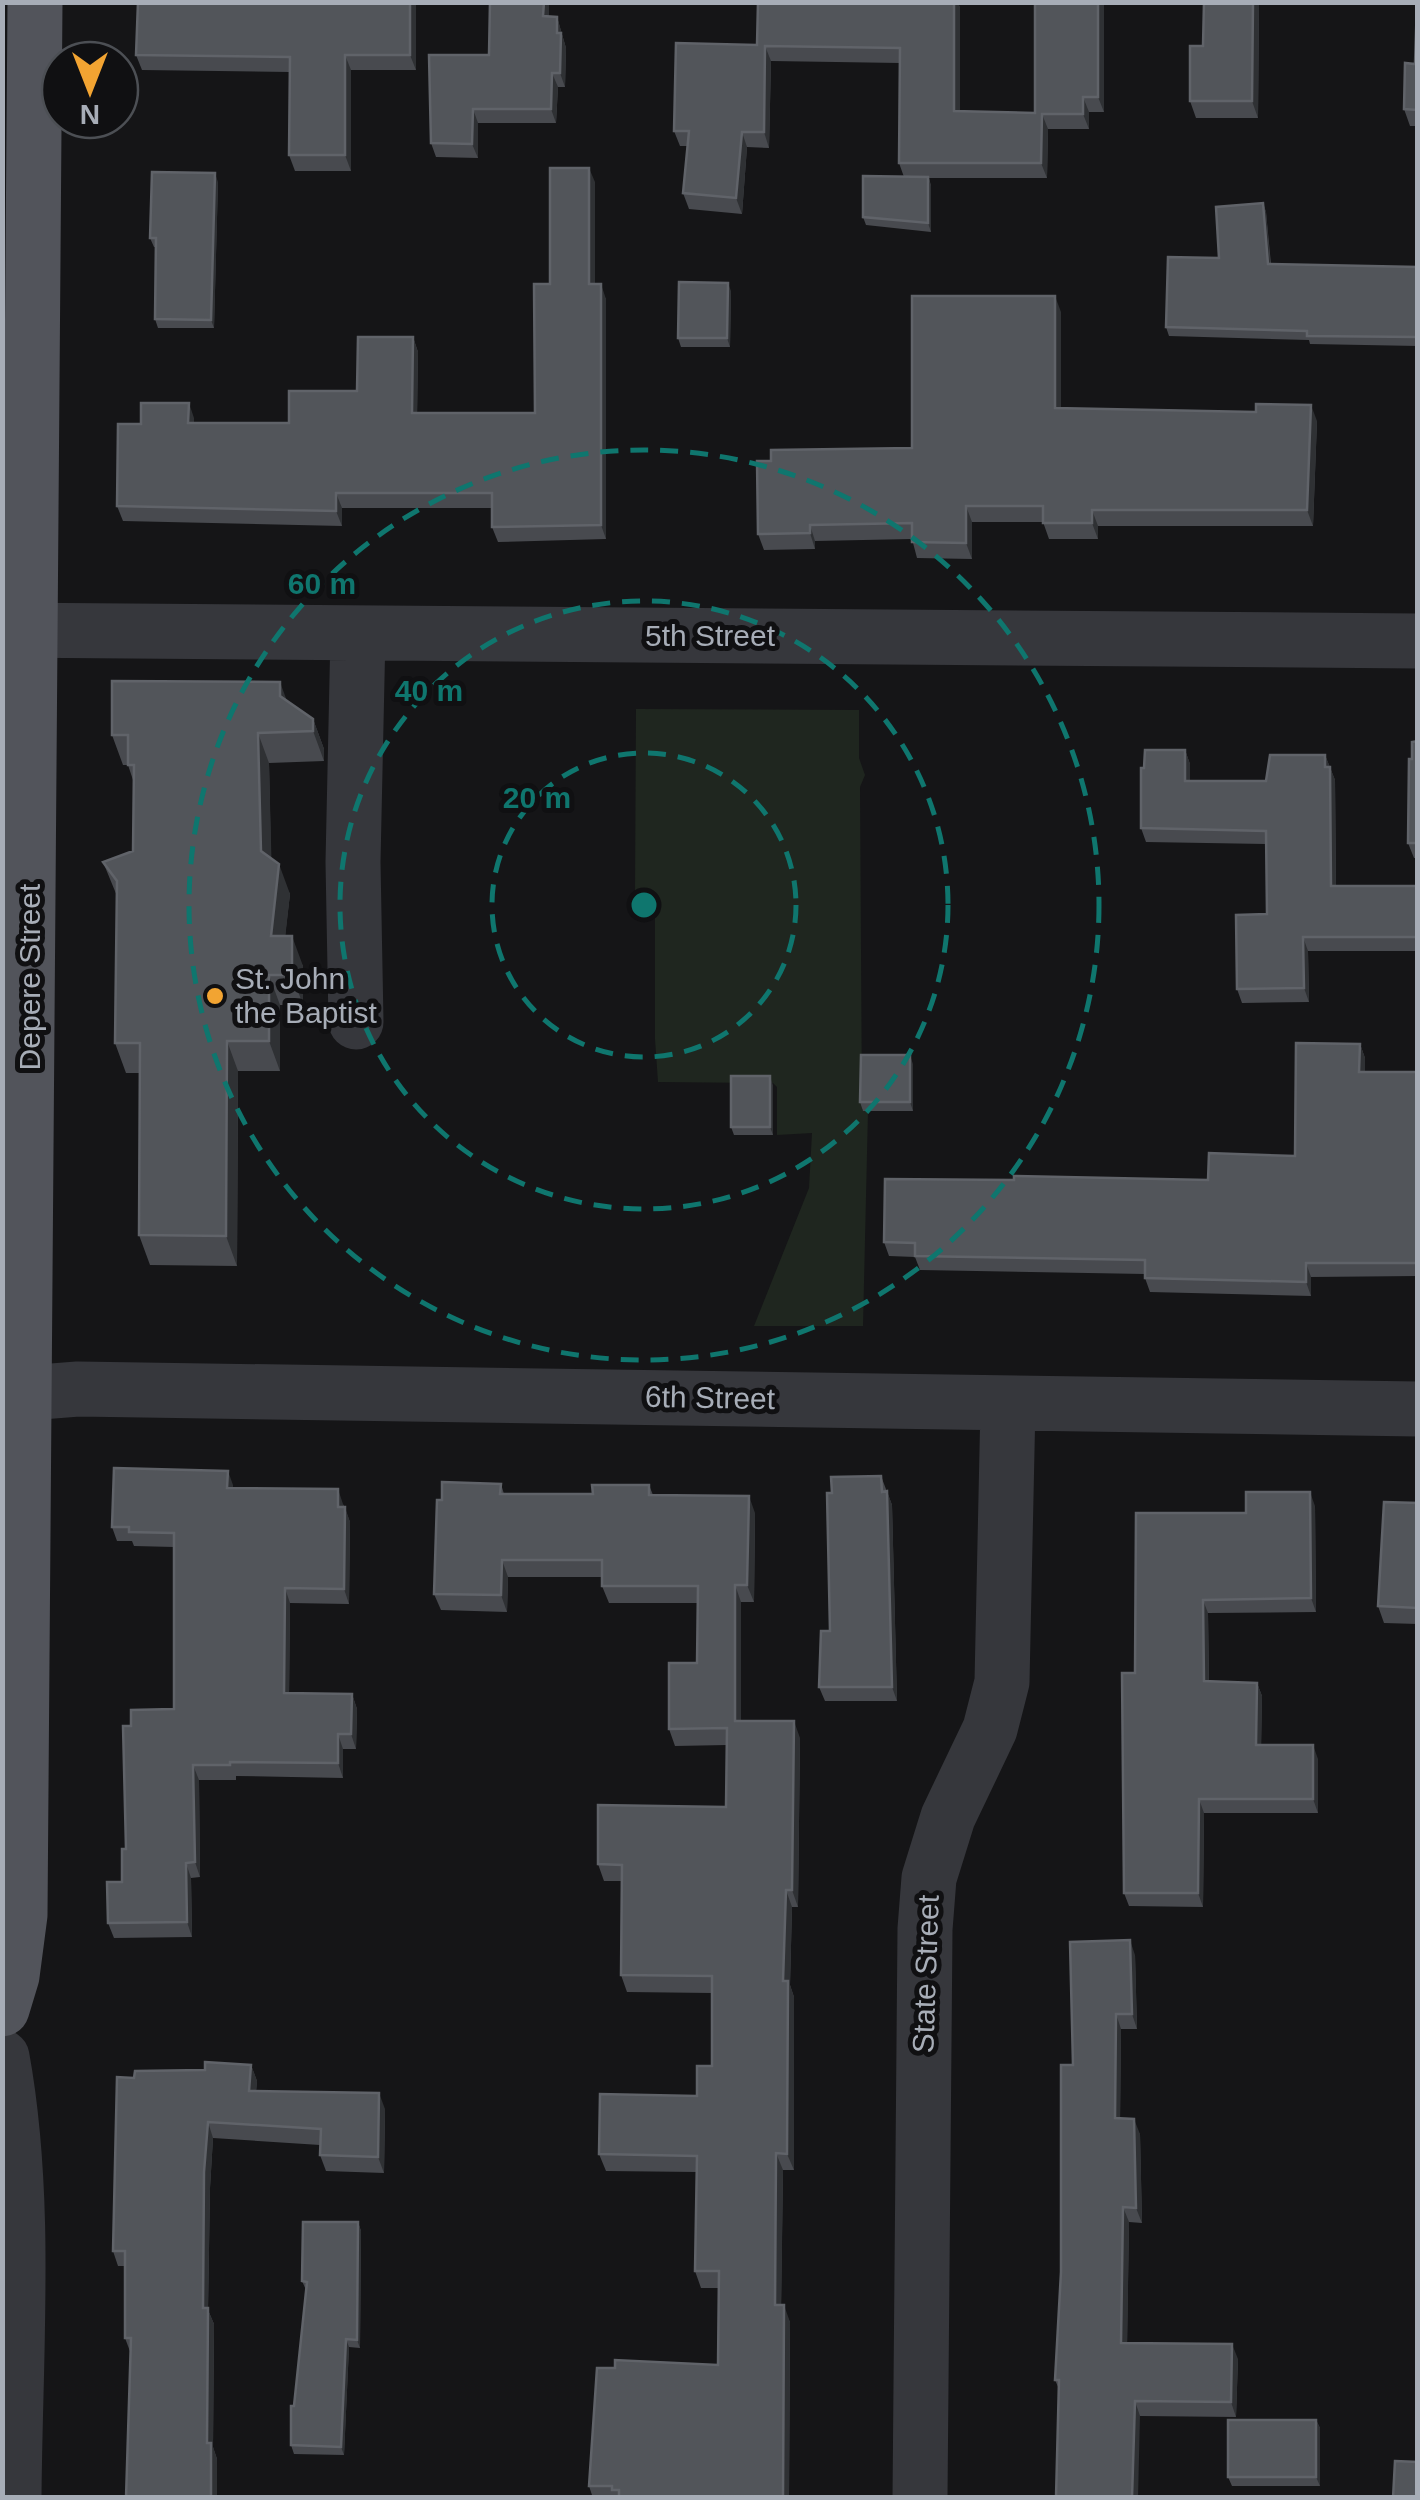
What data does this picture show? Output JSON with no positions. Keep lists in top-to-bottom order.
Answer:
{
  "streets": {
    "main road": ["Depere Street"],
    "street": ["5th Street", "6th Street", "State Street"]
  },
  "crossings": [
    ["5th Street", "Depere Street"],
    ["Depere Street", "6th Street"],
    ["6th Street", "State Street"]
  ],
  "places": ["St. John the Baptist"],
  "north": "bottom",
  "rings": ["60 m", "40 m", "20 m"]
}
